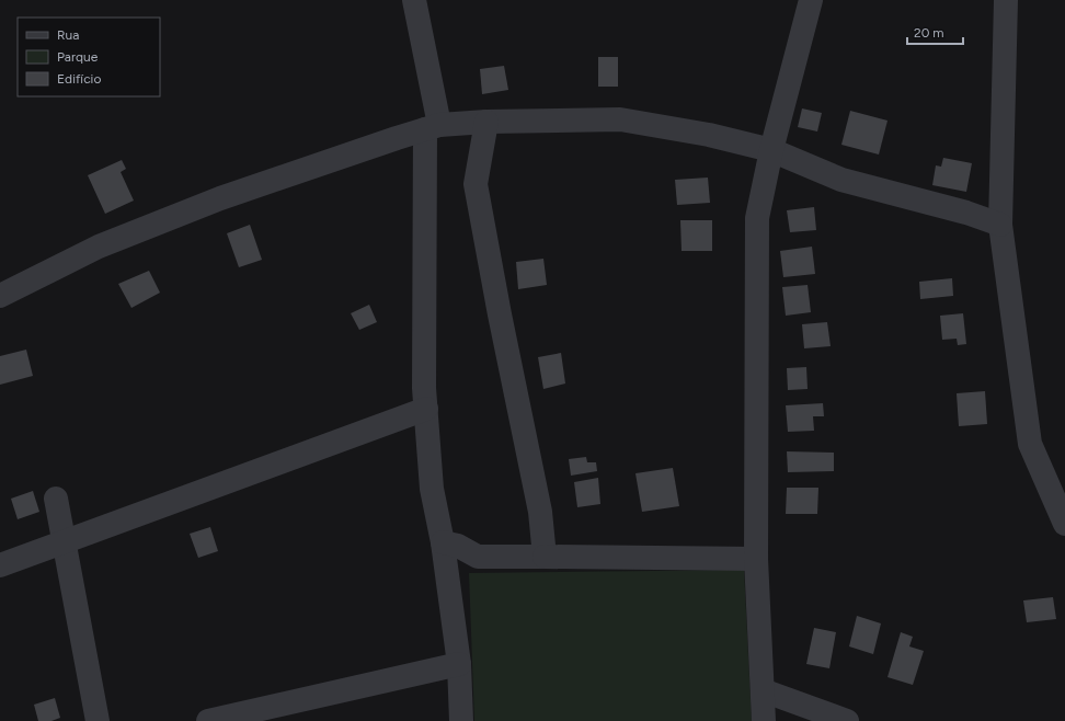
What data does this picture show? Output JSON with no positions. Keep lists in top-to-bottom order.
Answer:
{
  "legend": ["Rua", "Parque", "Edifício"],
  "scale_bar": "20 m"
}
